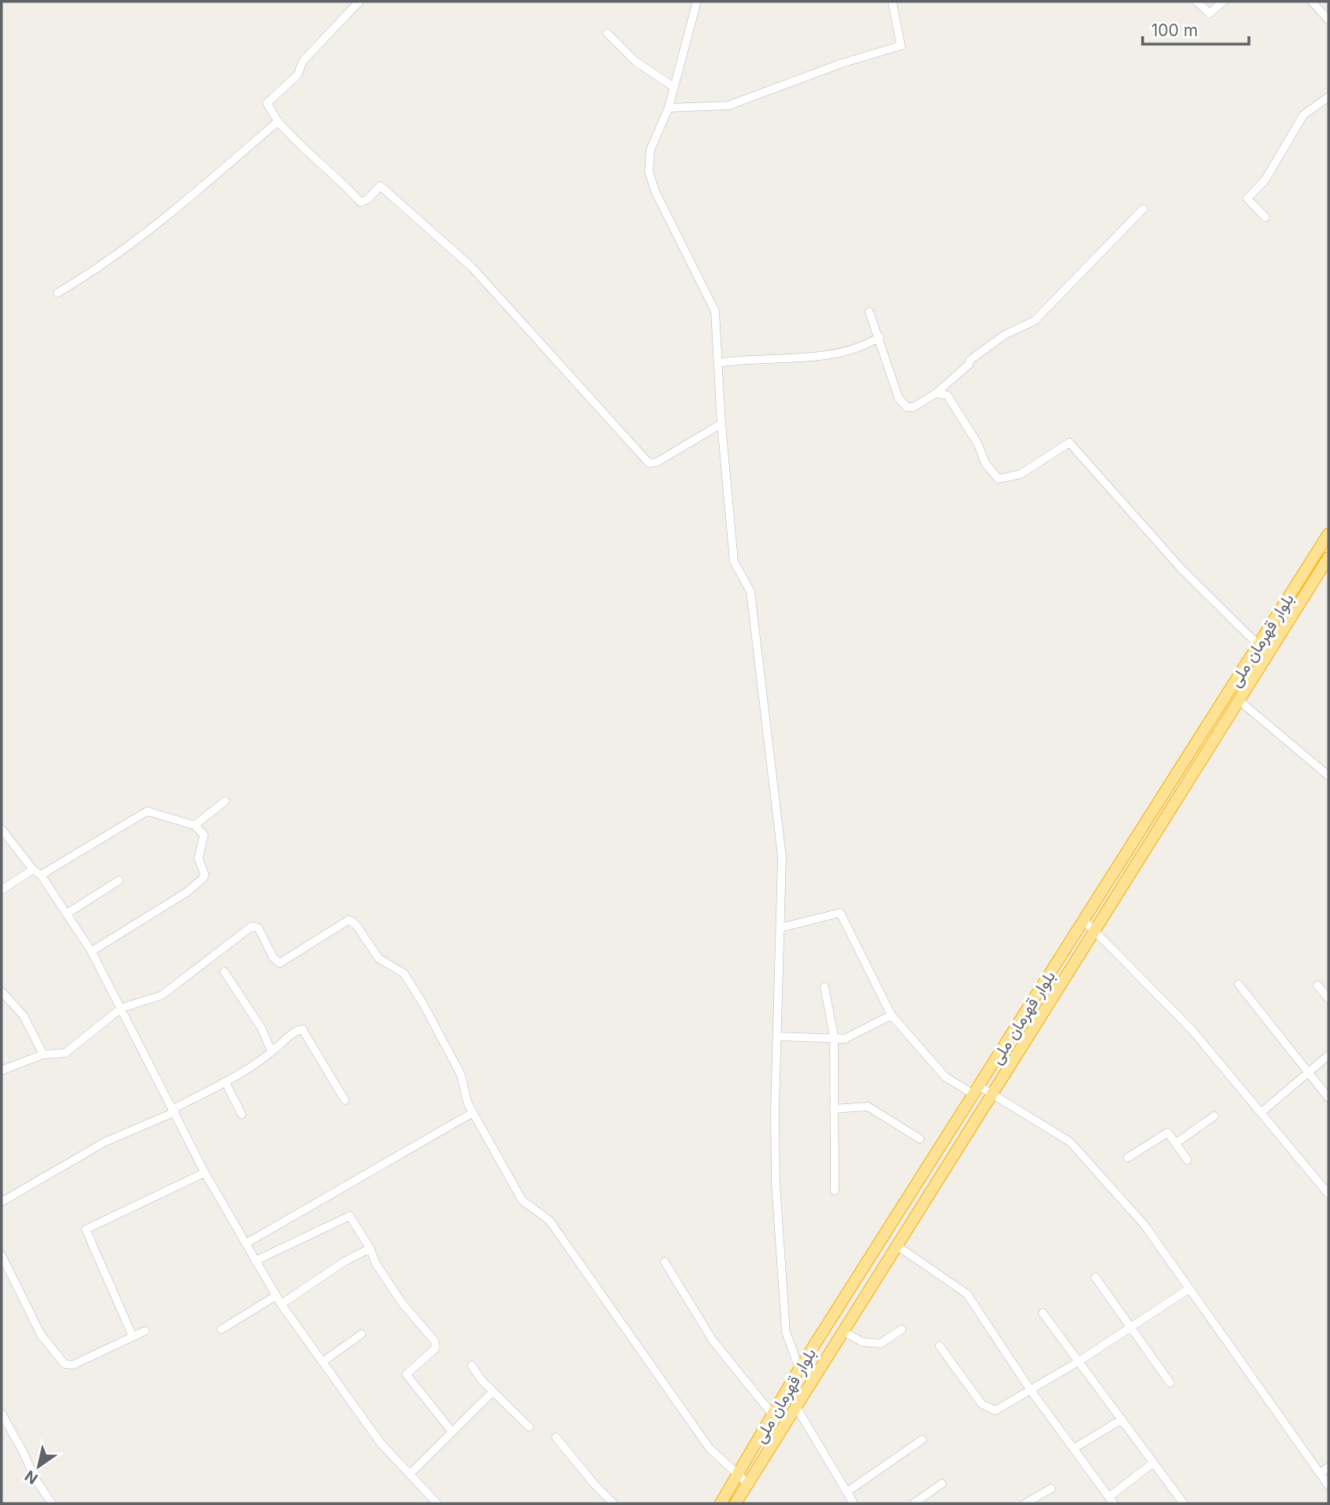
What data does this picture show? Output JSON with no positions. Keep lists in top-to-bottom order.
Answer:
{
  "streets": {
    "highway": ["بلوار قهرمان ملی"]
  },
  "scale_bar": "100 m",
  "north": "bottom left"
}
